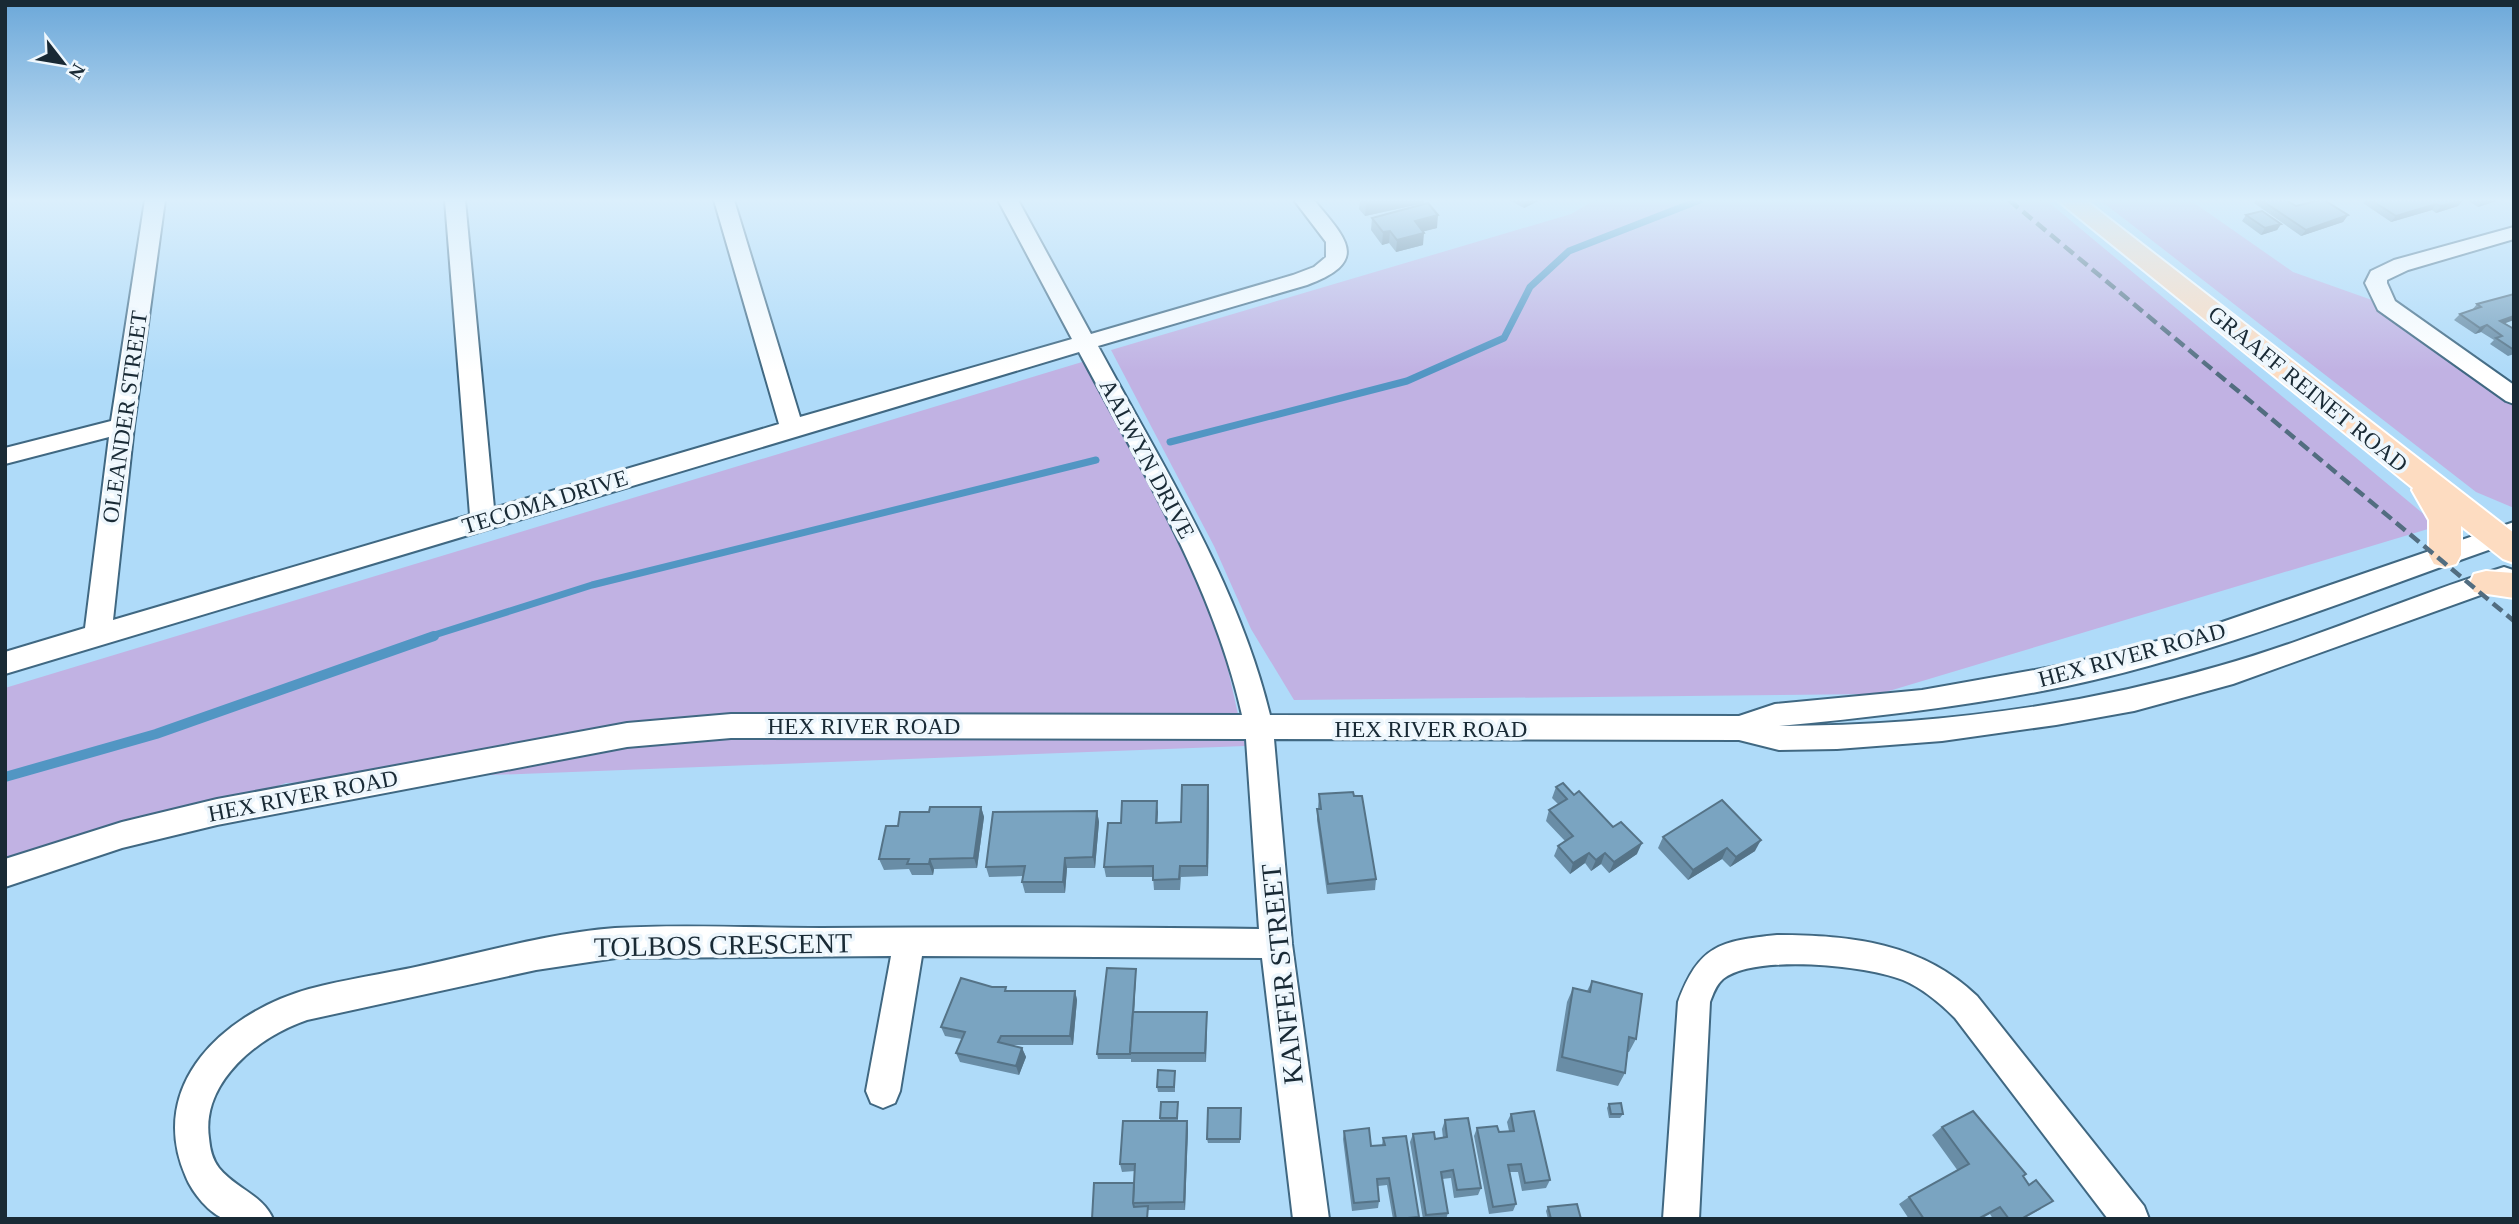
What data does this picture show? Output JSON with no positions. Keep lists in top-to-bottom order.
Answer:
{
  "streets": {
    "main road": ["GRAAFF REINET ROAD"],
    "street": [
      "OLEANDER STREET",
      "AALWYN DRIVE",
      "TECOMA DRIVE",
      "HEX RIVER ROAD",
      "TOLBOS CRESCENT",
      "KANFER STREET"
    ]
  },
  "crossings": [
    ["GRAAFF REINET ROAD", "HEX RIVER ROAD"],
    ["OLEANDER STREET", "TECOMA DRIVE"],
    ["AALWYN DRIVE", "TECOMA DRIVE"],
    ["AALWYN DRIVE", "HEX RIVER ROAD"],
    ["AALWYN DRIVE", "KANFER STREET"],
    ["HEX RIVER ROAD", "KANFER STREET"],
    ["TOLBOS CRESCENT", "KANFER STREET"]
  ],
  "north": "bottom right"
}
